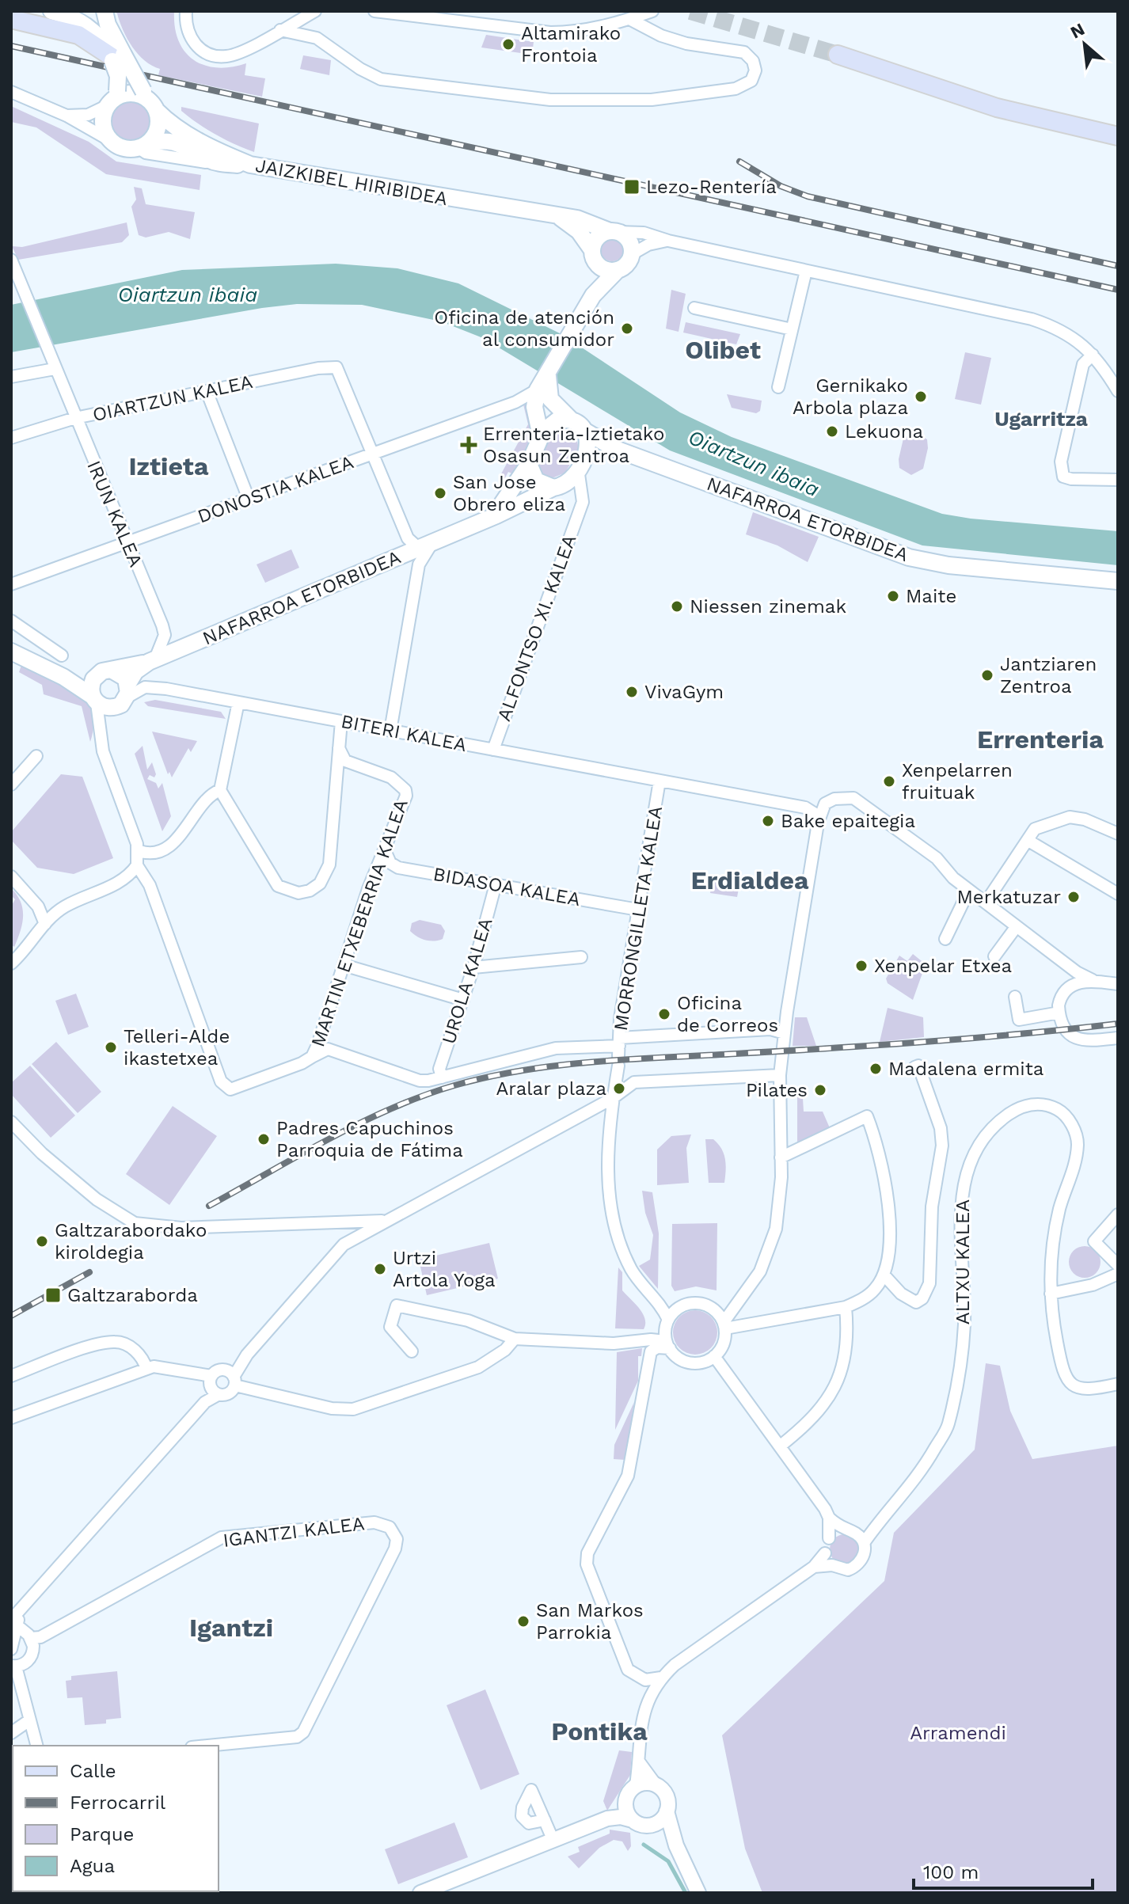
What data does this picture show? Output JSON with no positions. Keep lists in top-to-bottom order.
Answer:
{
  "streets": {
    "main road": ["JAIZKIBEL HIRIBIDEA", "NAFARROA ETORBIDEA"],
    "street": [
      "OIARTZUN KALEA",
      "DONOSTIA KALEA",
      "IRUN KALEA",
      "ALFONTSO XI. KALEA",
      "BITERI KALEA",
      "BIDASOA KALEA",
      "MORRONGILLETA KALEA",
      "MARTIN ETXEBERRIA KALEA",
      "UROLA KALEA",
      "ALTXU KALEA",
      "IGANTZI KALEA"
    ]
  },
  "crossings": [
    ["OIARTZUN KALEA", "DONOSTIA KALEA"],
    ["OIARTZUN KALEA", "IRUN KALEA"],
    ["DONOSTIA KALEA", "IRUN KALEA"],
    ["IRUN KALEA", "NAFARROA ETORBIDEA"],
    ["NAFARROA ETORBIDEA", "ALFONTSO XI. KALEA"],
    ["NAFARROA ETORBIDEA", "BITERI KALEA"],
    ["ALFONTSO XI. KALEA", "BITERI KALEA"],
    ["BITERI KALEA", "MORRONGILLETA KALEA"],
    ["BIDASOA KALEA", "MORRONGILLETA KALEA"],
    ["BIDASOA KALEA", "MARTIN ETXEBERRIA KALEA"],
    ["BIDASOA KALEA", "UROLA KALEA"]
  ],
  "districts": [
    "Olibet",
    "Ugarritza",
    "Iztieta",
    "Errenteria",
    "Erdialdea",
    "Igantzi",
    "Pontika"
  ],
  "water": ["Oiartzun ibaia"],
  "parks": ["Arramendi"],
  "places": {
    "other": [
      "Altamirako Frontoia",
      "Oficina de atención al consumidor",
      "Gernikako Arbola plaza",
      "Lekuona",
      "San Jose Obrero eliza",
      "Maite",
      "Niessen zinemak",
      "Jantziaren Zentroa",
      "VivaGym",
      "Xenpelarren fruituak",
      "Bake epaitegia",
      "Merkatuzar",
      "Xenpelar Etxea",
      "Oficina de Correos",
      "Telleri-Alde ikastetxea",
      "Madalena ermita",
      "Aralar plaza",
      "Pilates",
      "Padres Capuchinos Parroquia de Fátima",
      "Galtzarabordako kiroldegia",
      "Urtzi Artola Yoga",
      "San Markos Parrokia"
    ],
    "transit": ["Lezo-Rentería", "Galtzaraborda"],
    "health": ["Errenteria-Iztietako Osasun Zentroa"]
  },
  "legend": [
    "Calle",
    "Ferrocarril",
    "Parque",
    "Agua"
  ],
  "scale_bar": "100 m",
  "north": "top left"
}
